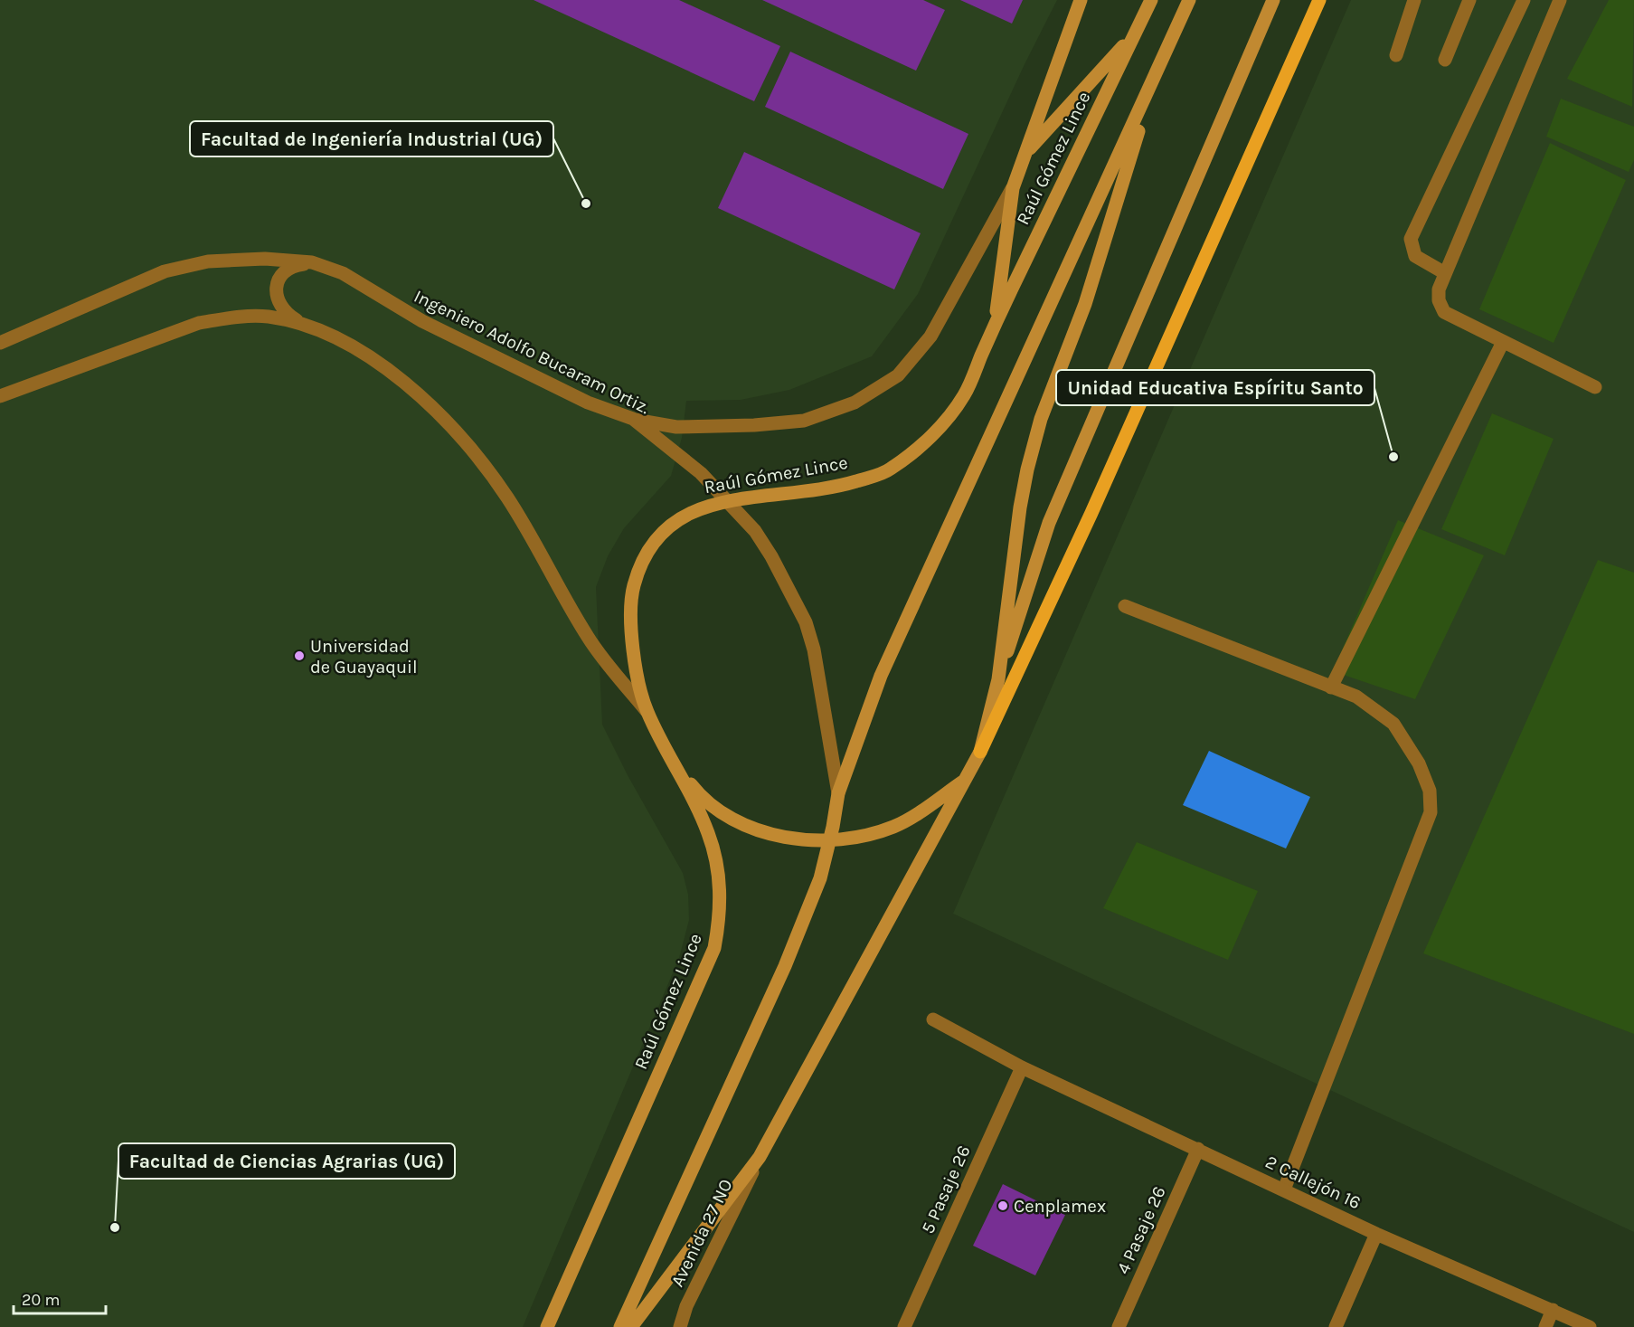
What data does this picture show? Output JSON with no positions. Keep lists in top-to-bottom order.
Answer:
{
  "streets": {
    "main road": ["Raúl Gómez Lince"],
    "street": [
      "Ingeniero Adolfo Bucaram Ortiz.",
      "2 Callejón 16",
      "5 Pasaje 26",
      "4 Pasaje 26",
      "Avenida 27 NO"
    ]
  },
  "crossings": [
    ["2 Callejón 16", "5 Pasaje 26"],
    ["2 Callejón 16", "4 Pasaje 26"]
  ],
  "places": [
    "Facultad de Ingeniería Industrial (UG)",
    "Unidad Educativa Espíritu Santo",
    "Universidad de Guayaquil",
    "Cenplamex",
    "Facultad de Ciencias Agrarias (UG)"
  ],
  "scale_bar": "20 m"
}
